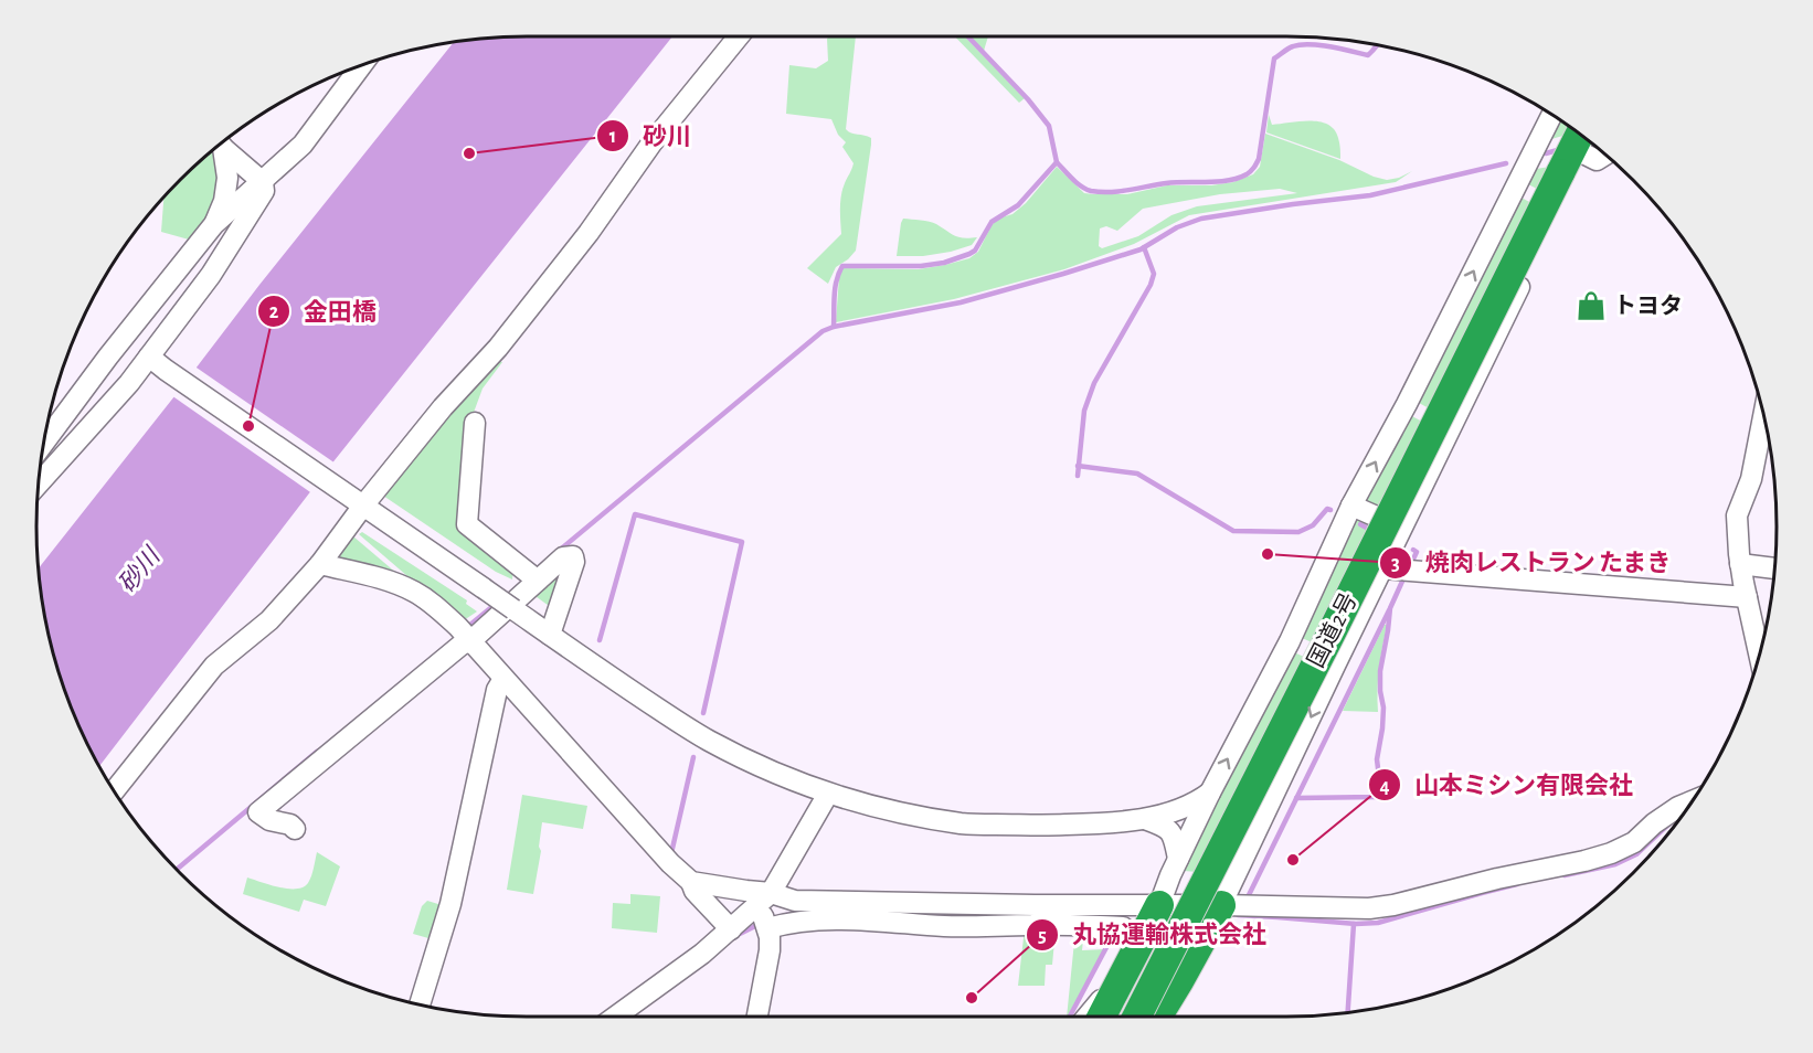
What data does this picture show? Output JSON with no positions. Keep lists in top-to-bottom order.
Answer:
{
  "streets": {
    "highway": ["国道2号"]
  },
  "water": ["砂川"],
  "places": {
    "other": [
      "砂川",
      "金田橋",
      "焼肉レストラン たまき",
      "山本ミシン有限会社",
      "丸協運輸株式会社"
    ],
    "shop": ["トヨタ"]
  }
}
